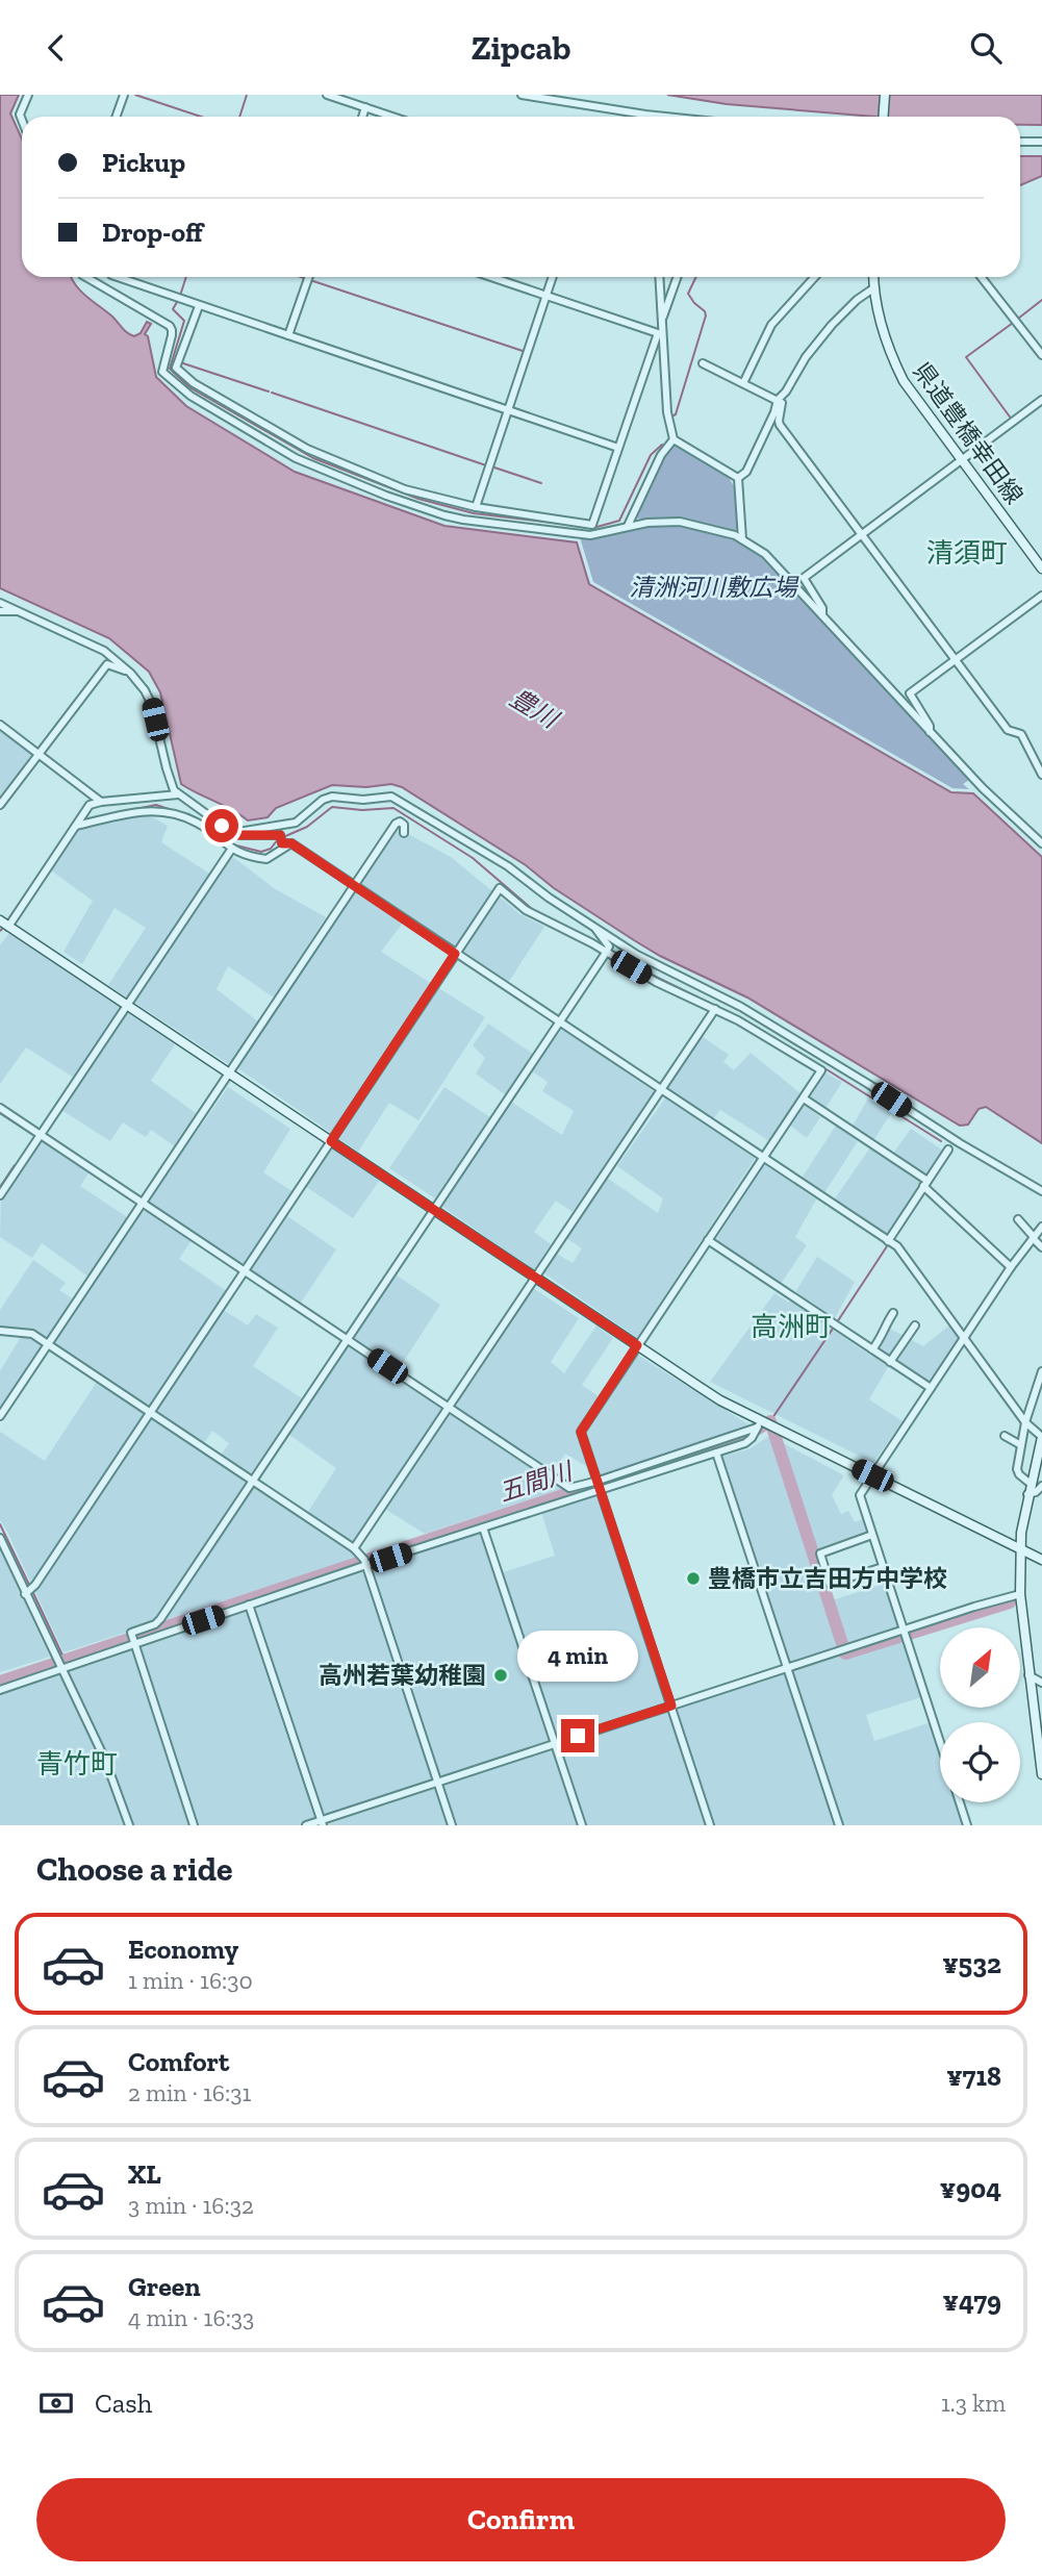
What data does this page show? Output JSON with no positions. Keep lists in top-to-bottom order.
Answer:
{
  "streets": {
    "street": ["県道豊橋幸田線"]
  },
  "districts": ["清須町", "高洲町", "青竹町"],
  "water": ["豊川", "五間川"],
  "parks": ["清洲河川敷広場"],
  "places": ["豊橋市立吉田方中学校", "高州若葉幼稚園"],
  "north": "top right",
  "page": {
    "header": "Zipcab",
    "banner": ["Pickup", "Drop-off"],
    "bubble": "4 min",
    "heading": "Choose a ride",
    "list": [
      {
        "name": "Economy",
        "note": "1 min · 16:30",
        "value": "¥532"
      },
      {
        "name": "Comfort",
        "note": "2 min · 16:31",
        "value": "¥718"
      },
      {
        "name": "XL",
        "note": "3 min · 16:32",
        "value": "¥904"
      },
      {
        "name": "Green",
        "note": "4 min · 16:33",
        "value": "¥479"
      }
    ],
    "pay": ["Cash", "1.3 km"],
    "buttons": "Confirm"
  }
}
